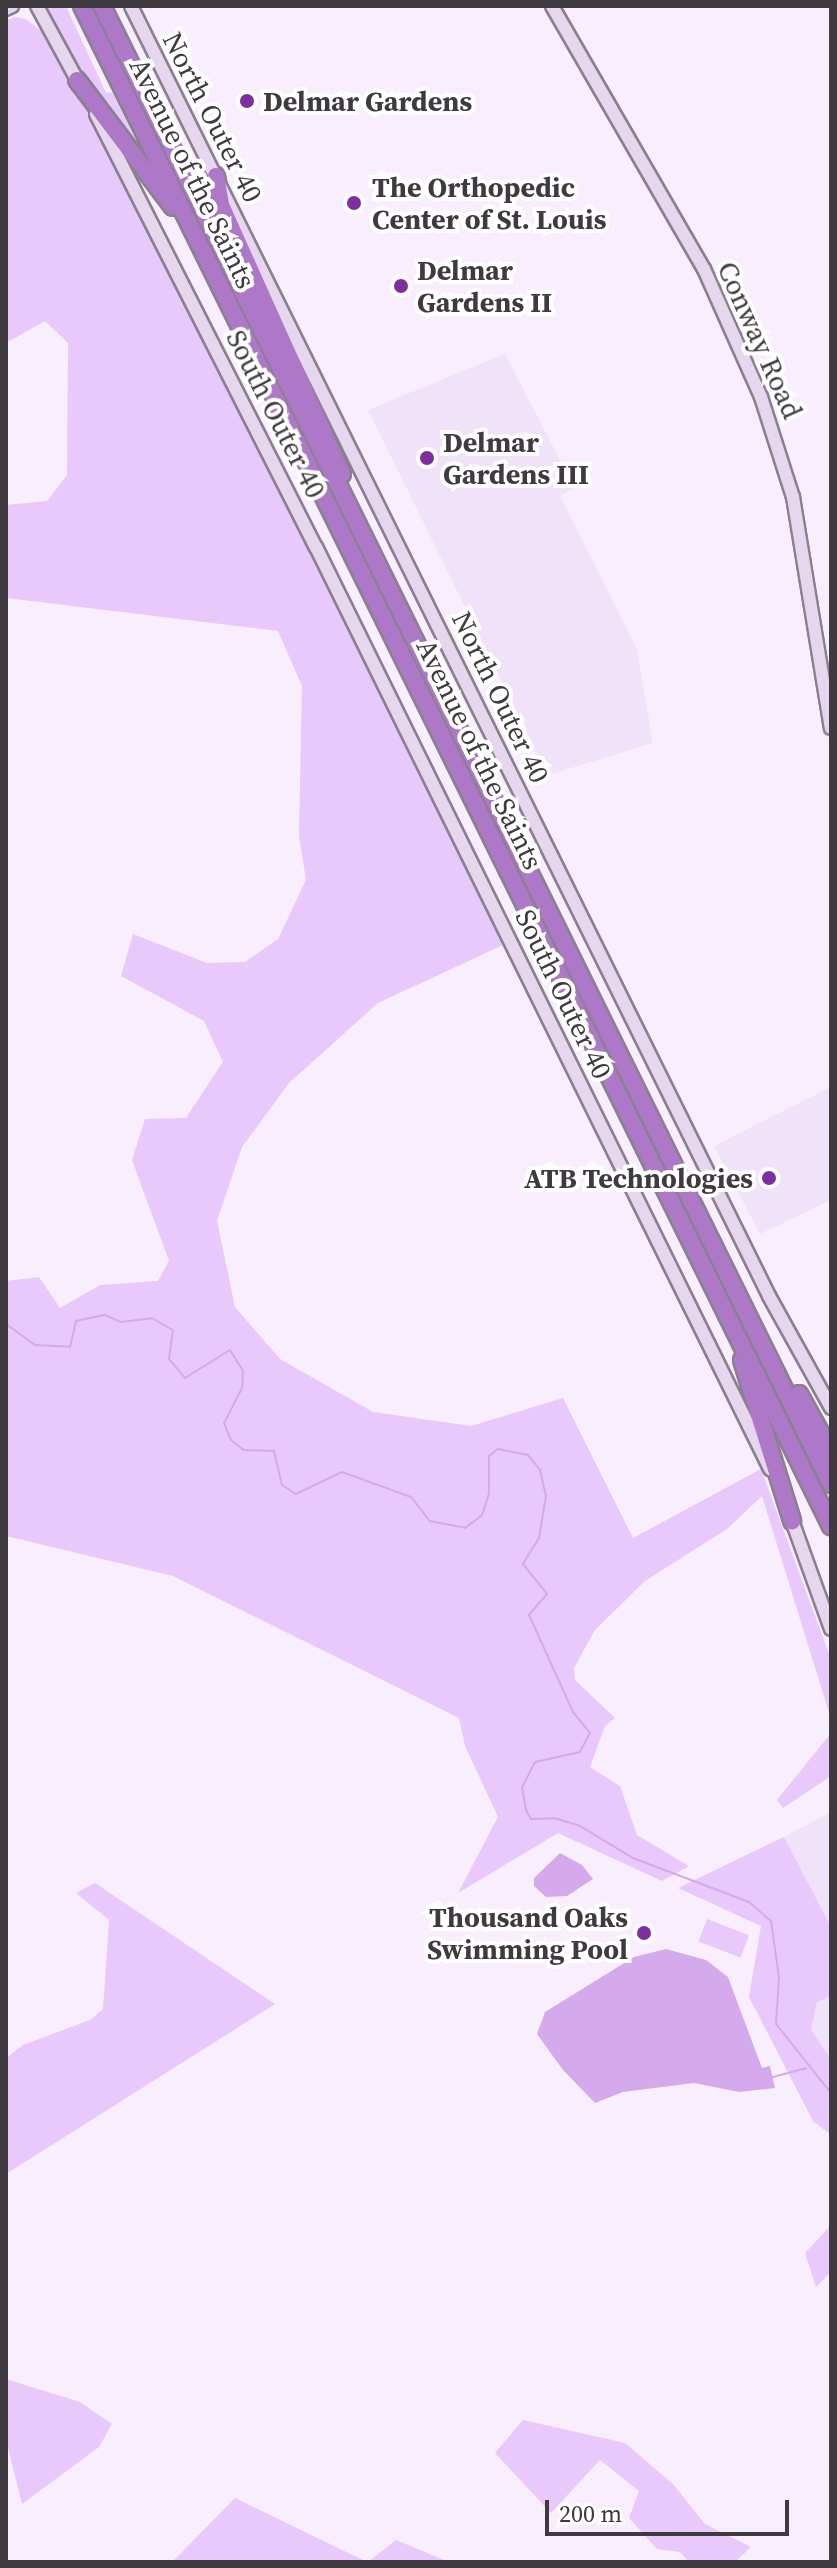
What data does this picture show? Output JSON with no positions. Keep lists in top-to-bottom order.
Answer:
{
  "streets": {
    "highway": ["Avenue of the Saints"],
    "street": ["North Outer 40", "Conway Road", "South Outer 40"]
  },
  "places": [
    "Delmar Gardens",
    "The Orthopedic Center of St. Louis",
    "Delmar Gardens II",
    "Delmar Gardens III",
    "ATB Technologies",
    "Thousand Oaks Swimming Pool"
  ],
  "scale_bar": "200 m"
}
